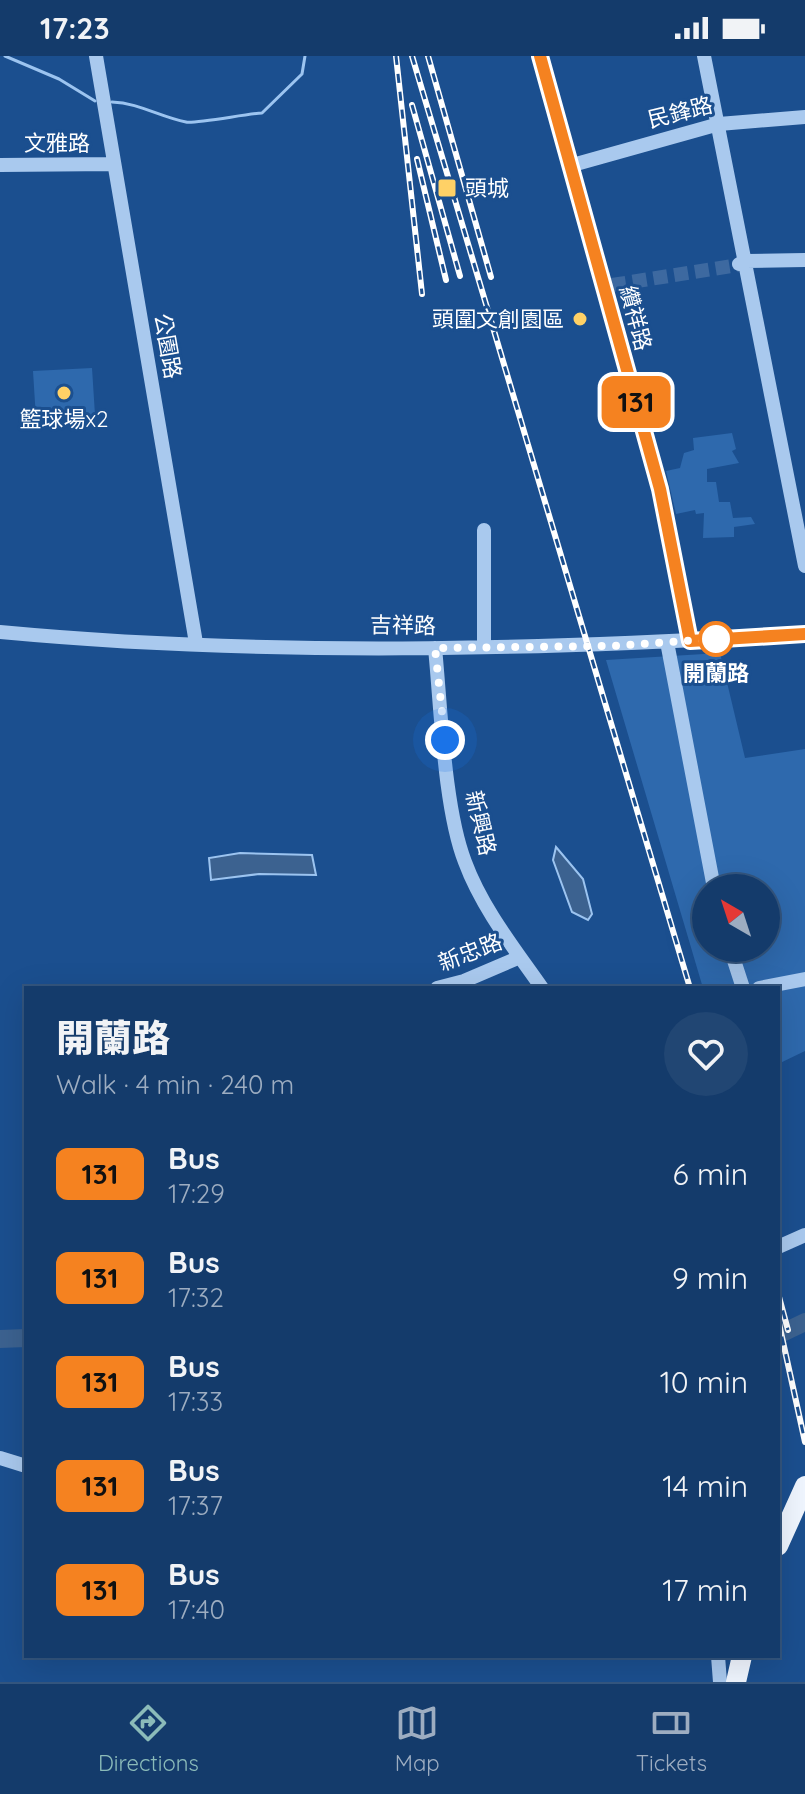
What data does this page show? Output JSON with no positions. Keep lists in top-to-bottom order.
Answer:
{
  "streets": {
    "street": [
      "民鋒路",
      "文雅路",
      "纘祥路",
      "公園路",
      "吉祥路",
      "新興路",
      "新忠路"
    ]
  },
  "crossings": [
    ["民鋒路", "纘祥路"],
    ["文雅路", "公園路"],
    ["纘祥路", "吉祥路"],
    ["公園路", "吉祥路"],
    ["吉祥路", "新興路"],
    ["新興路", "新忠路"]
  ],
  "places": {
    "transit": ["頭城"],
    "other": ["頭圍文創園區", "籃球場x2", "開蘭路"]
  },
  "lines": ["bus line 131"],
  "north": "top left",
  "page": {
    "status": "17:23",
    "on_map": "131",
    "heading": ["開蘭路", "Walk · 4 min · 240 m"],
    "list": [
      {
        "mark": "131",
        "name": "Bus",
        "note": "17:29",
        "value": "6 min"
      },
      {
        "mark": "131",
        "name": "Bus",
        "note": "17:32",
        "value": "9 min"
      },
      {
        "mark": "131",
        "name": "Bus",
        "note": "17:33",
        "value": "10 min"
      },
      {
        "mark": "131",
        "name": "Bus",
        "note": "17:37",
        "value": "14 min"
      },
      {
        "mark": "131",
        "name": "Bus",
        "note": "17:40",
        "value": "17 min"
      }
    ],
    "tabs": ["Directions", "Map", "Tickets"]
  }
}
